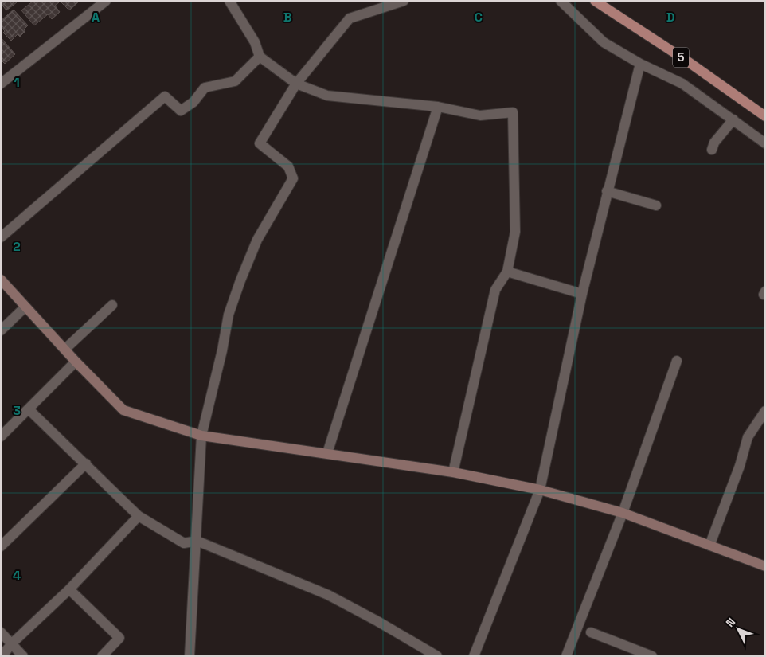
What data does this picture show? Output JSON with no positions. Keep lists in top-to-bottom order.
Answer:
{
  "streets": {
    "main road": ["5"]
  },
  "north": "top left",
  "grid": {
    "columns": [
      "A",
      "B",
      "C",
      "D"
    ],
    "rows": [
      "1",
      "2",
      "3",
      "4"
    ]
  }
}
